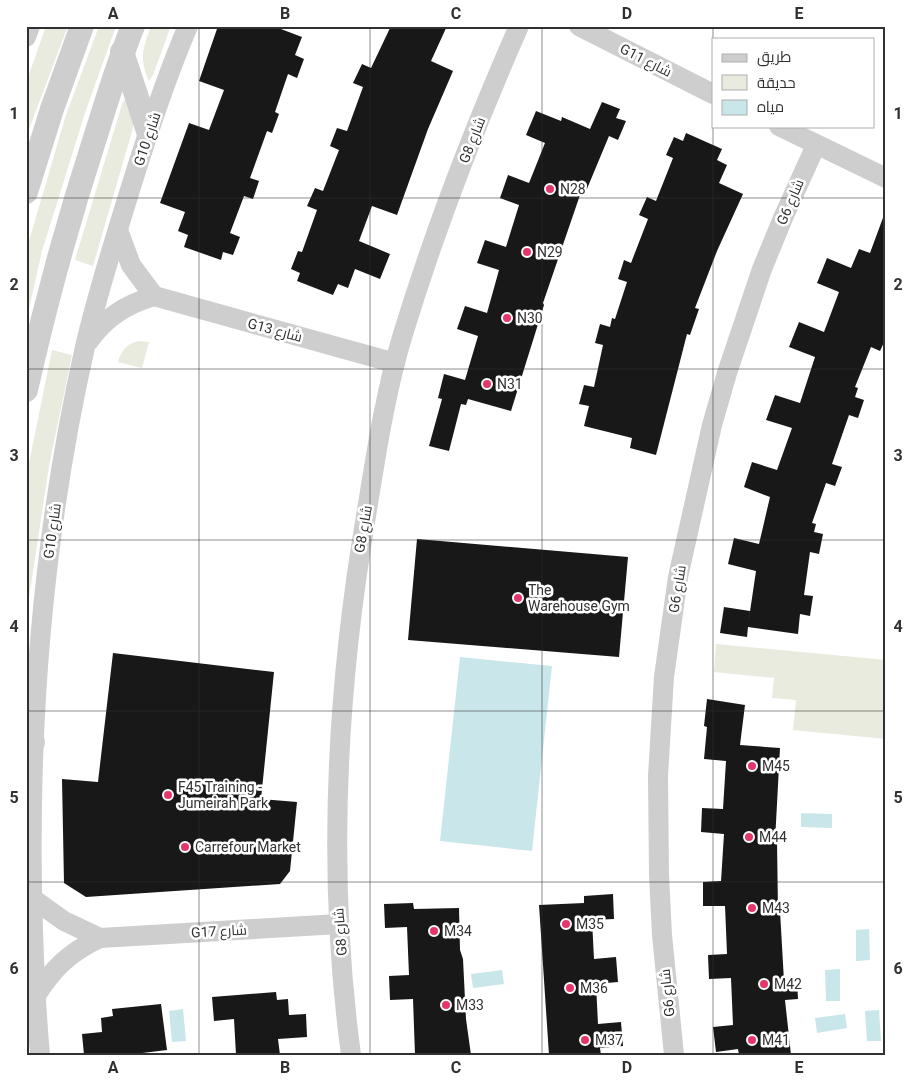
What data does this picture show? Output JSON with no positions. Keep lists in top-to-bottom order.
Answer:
{
  "streets": {
    "street": [
      "G11 شارع",
      "G10 شارع",
      "G8 شارع",
      "G6 شارع",
      "G13 شارع",
      "G17 شارع"
    ]
  },
  "crossings": [
    ["G10 شارع", "G17 شارع"],
    ["G8 شارع", "G13 شارع"],
    ["G8 شارع", "G17 شارع"]
  ],
  "places": [
    "N28",
    "N29",
    "N30",
    "N31",
    "The Warehouse Gym",
    "M45",
    "F45 Training - Jumeirah Park",
    "M44",
    "Carrefour Market",
    "M43",
    "M35",
    "M34",
    "M42",
    "M36",
    "M33",
    "M37",
    "M41"
  ],
  "legend": ["طريق", "حديقة", "مياه"],
  "grid": {
    "columns": [
      "A",
      "B",
      "C",
      "D",
      "E"
    ],
    "rows": [
      "1",
      "2",
      "3",
      "4",
      "5",
      "6"
    ]
  }
}
